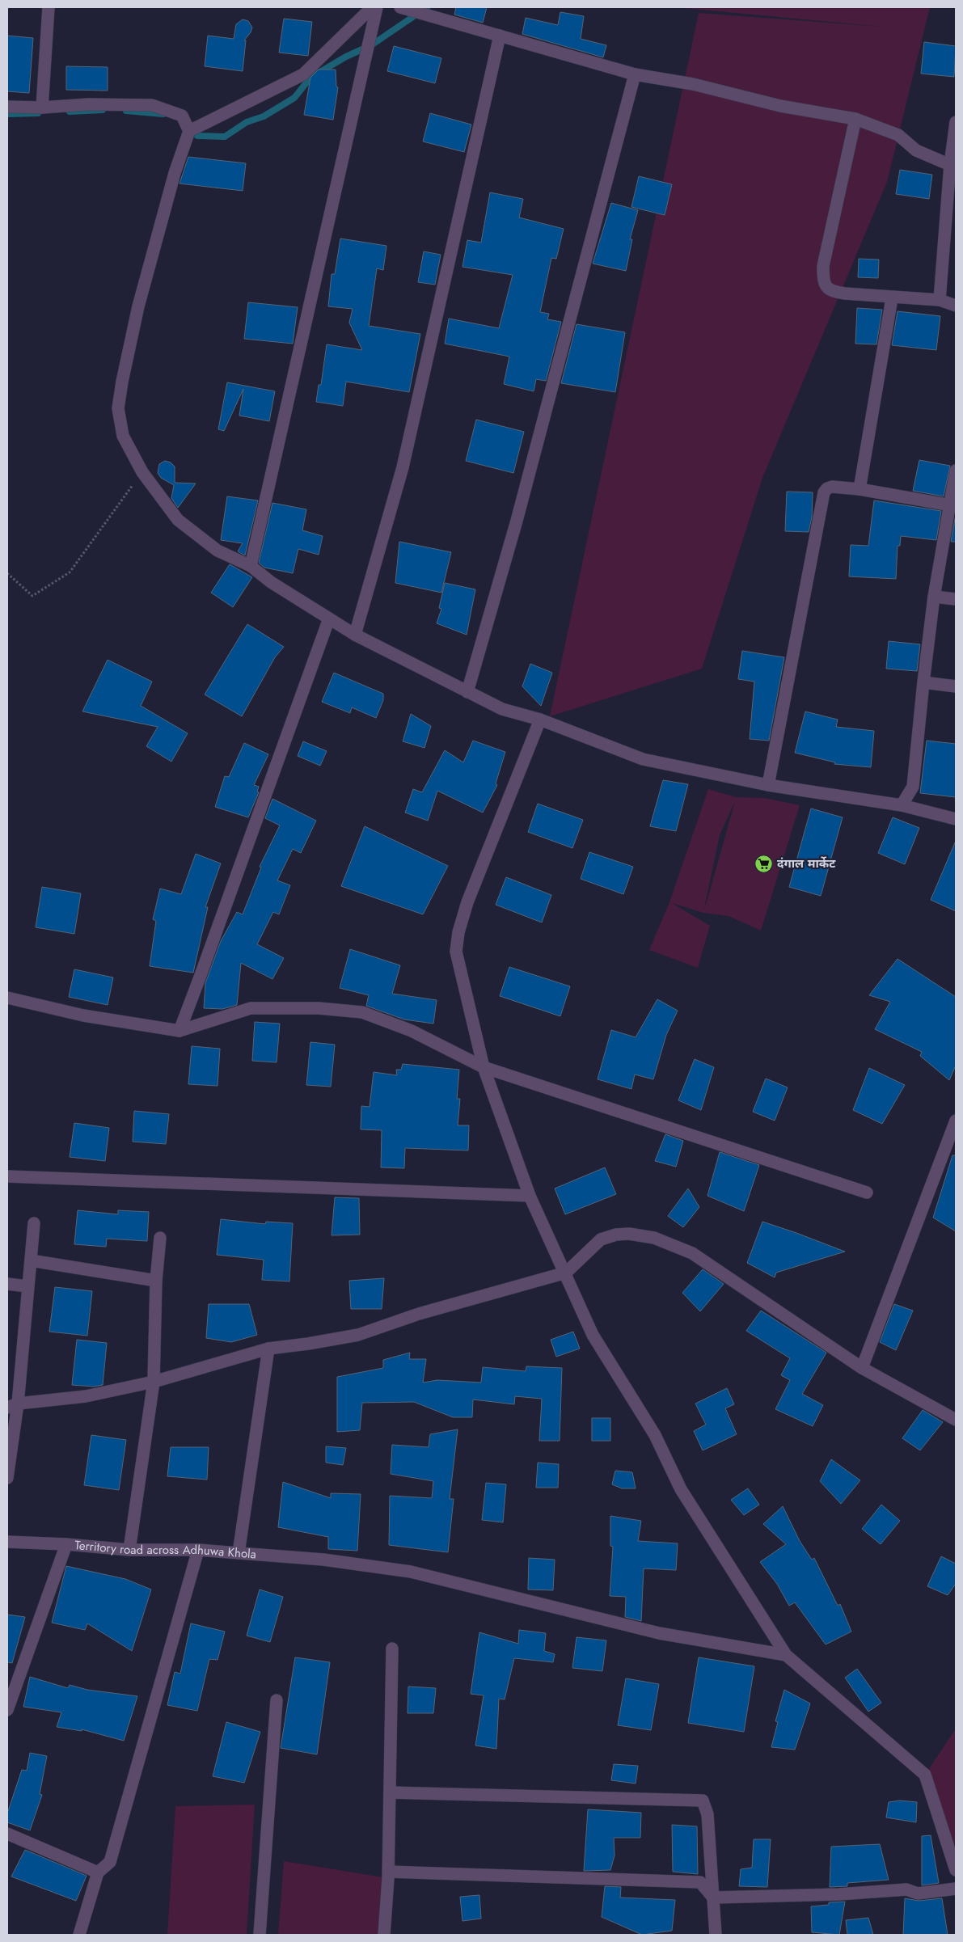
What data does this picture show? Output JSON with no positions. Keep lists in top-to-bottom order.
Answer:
{
  "streets": {
    "street": ["Territory road across Adhuwa Khola"]
  },
  "places": {
    "supermarket": ["दंगाल मार्केट"]
  }
}
